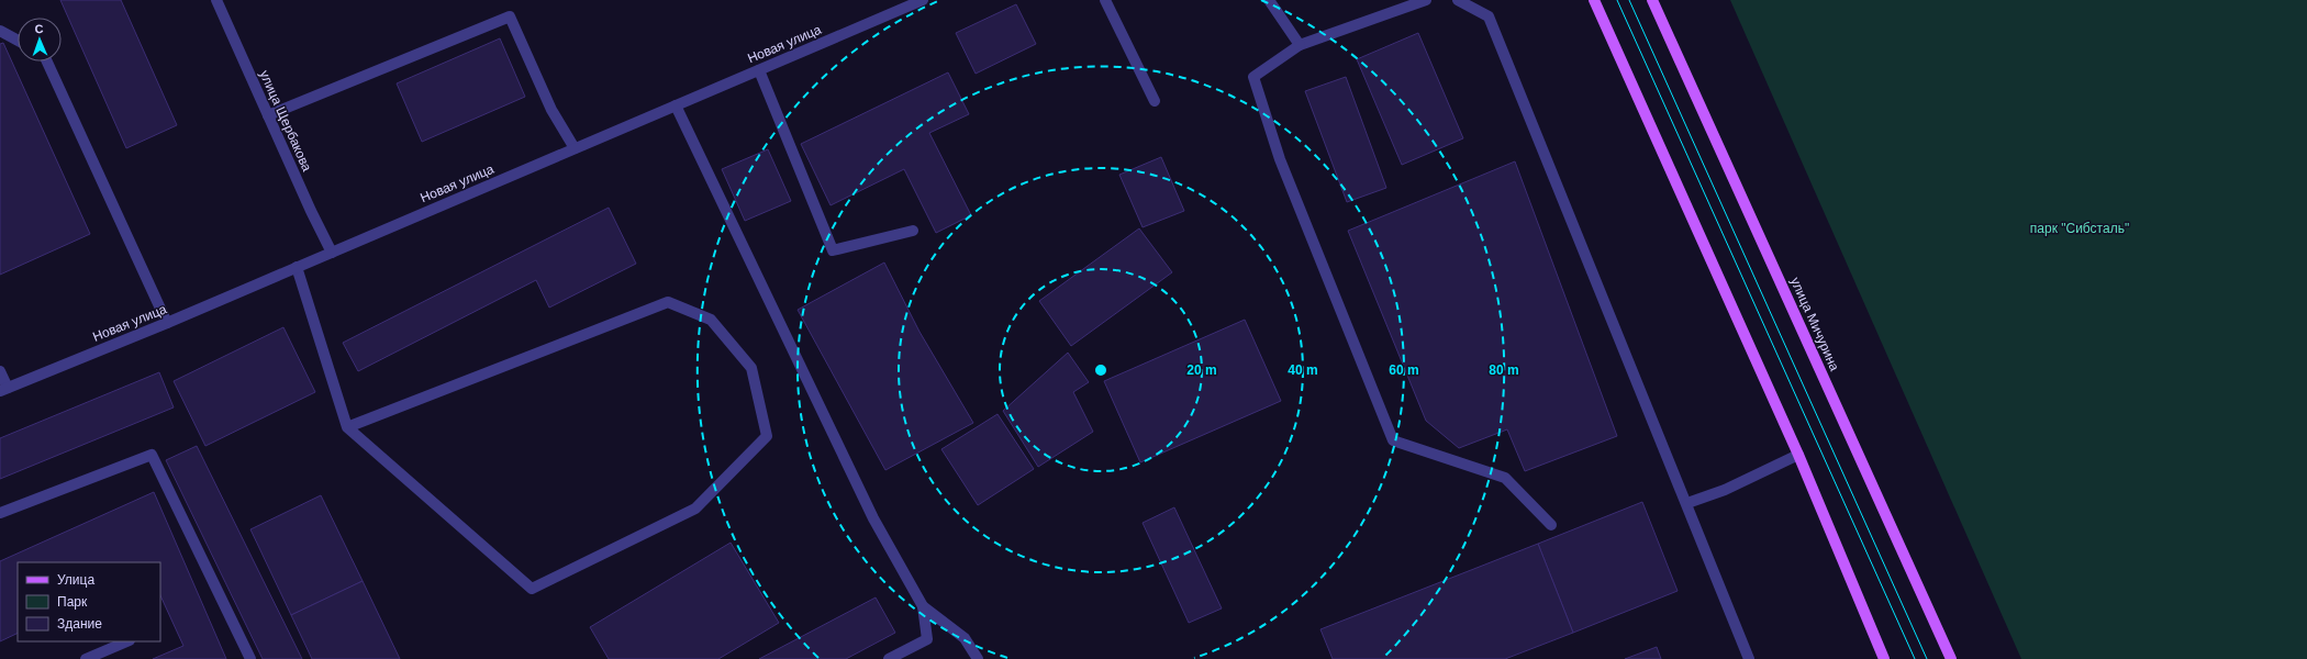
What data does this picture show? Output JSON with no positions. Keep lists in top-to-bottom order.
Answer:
{
  "streets": {
    "main road": ["улица Мичурина"],
    "street": ["Новая улица", "улица Щербакова"]
  },
  "crossings": [
    ["Новая улица", "улица Щербакова"]
  ],
  "parks": ["парк \"Сибсталь\""],
  "legend": ["Улица", "Парк", "Здание"],
  "north": "top",
  "rings": [
    "20 m",
    "40 m",
    "60 m",
    "80 m"
  ]
}
